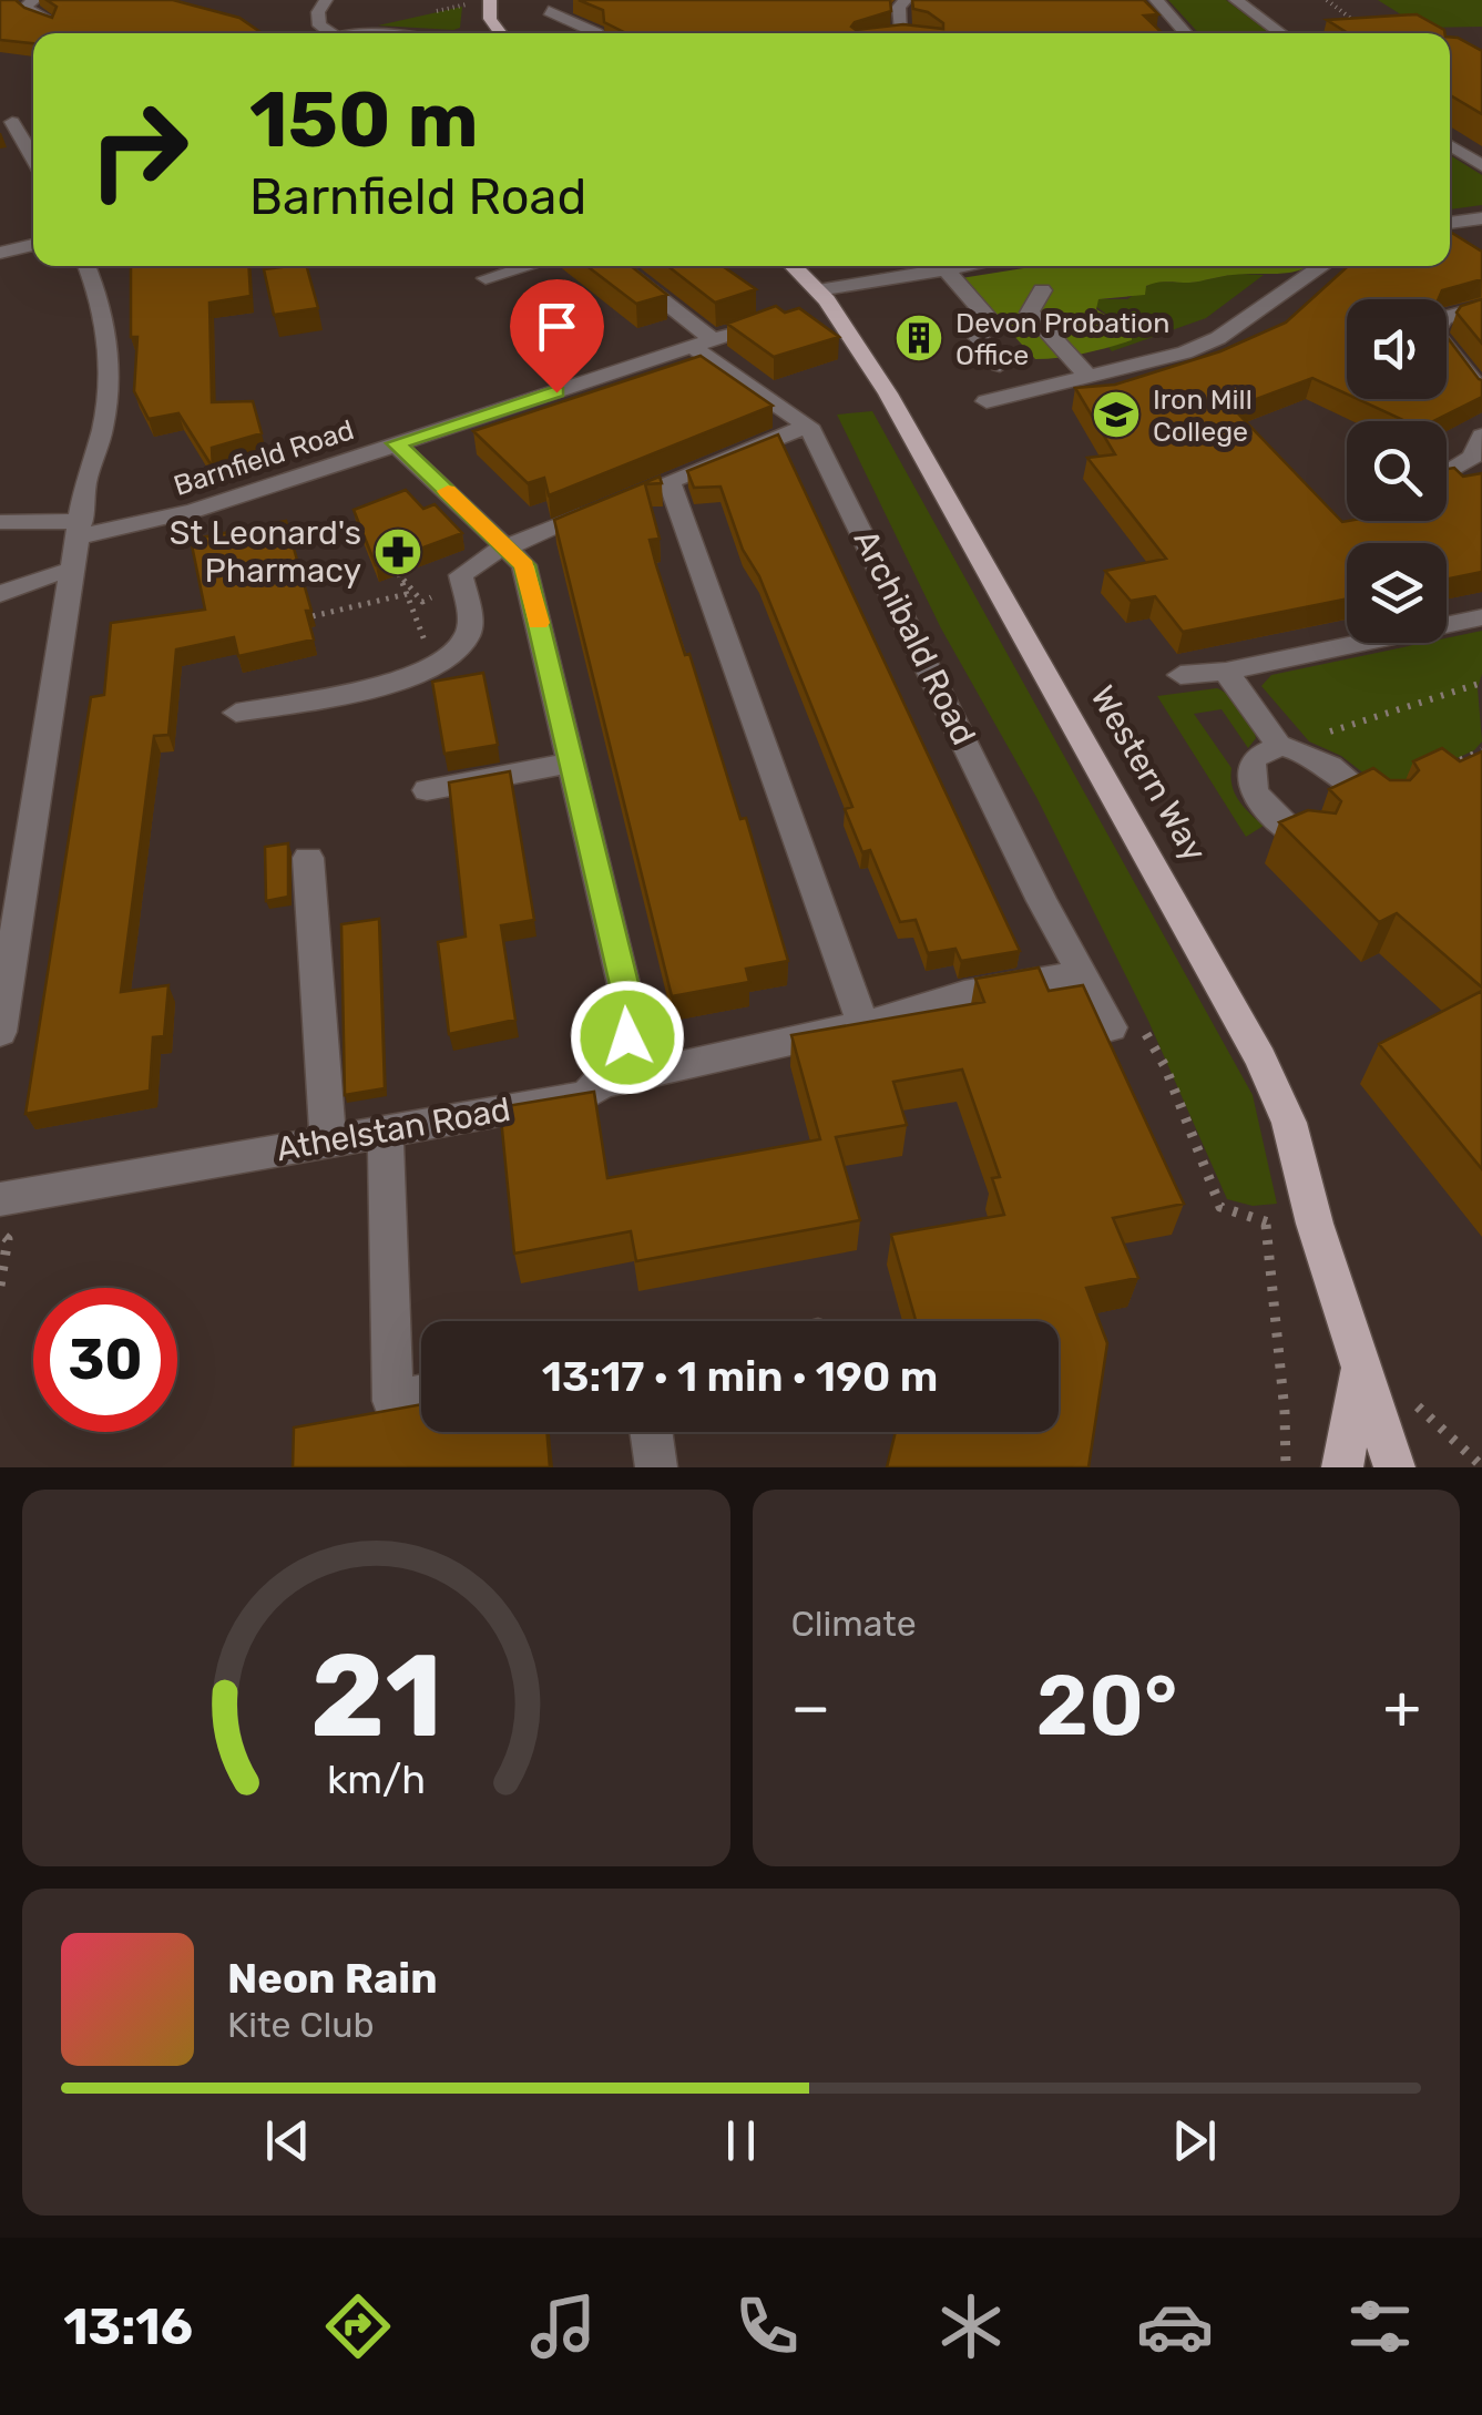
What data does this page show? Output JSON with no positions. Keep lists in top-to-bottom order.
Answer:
{
  "streets": {
    "main road": ["Western Way"],
    "street": ["Barnfield Road", "Archibald Road", "Athelstan Road"]
  },
  "crossings": [
    ["Barnfield Road", "Archibald Road"],
    ["Archibald Road", "Athelstan Road"]
  ],
  "places": {
    "building": ["Devon Probation Office"],
    "school or university": ["Iron Mill College"],
    "pharmacy": ["St Leonard's Pharmacy"]
  },
  "page": {
    "turn": ["150 m", "Barnfield Road"],
    "limit": "30",
    "trip": "13:17 · 1 min · 190 m",
    "tile": "Climate",
    "heat": ["−", "20°", "+"],
    "song": ["Neon Rain", "Kite Club"],
    "tabs": "13:16",
    "gauge": ["21", "km/h"]
  }
}
